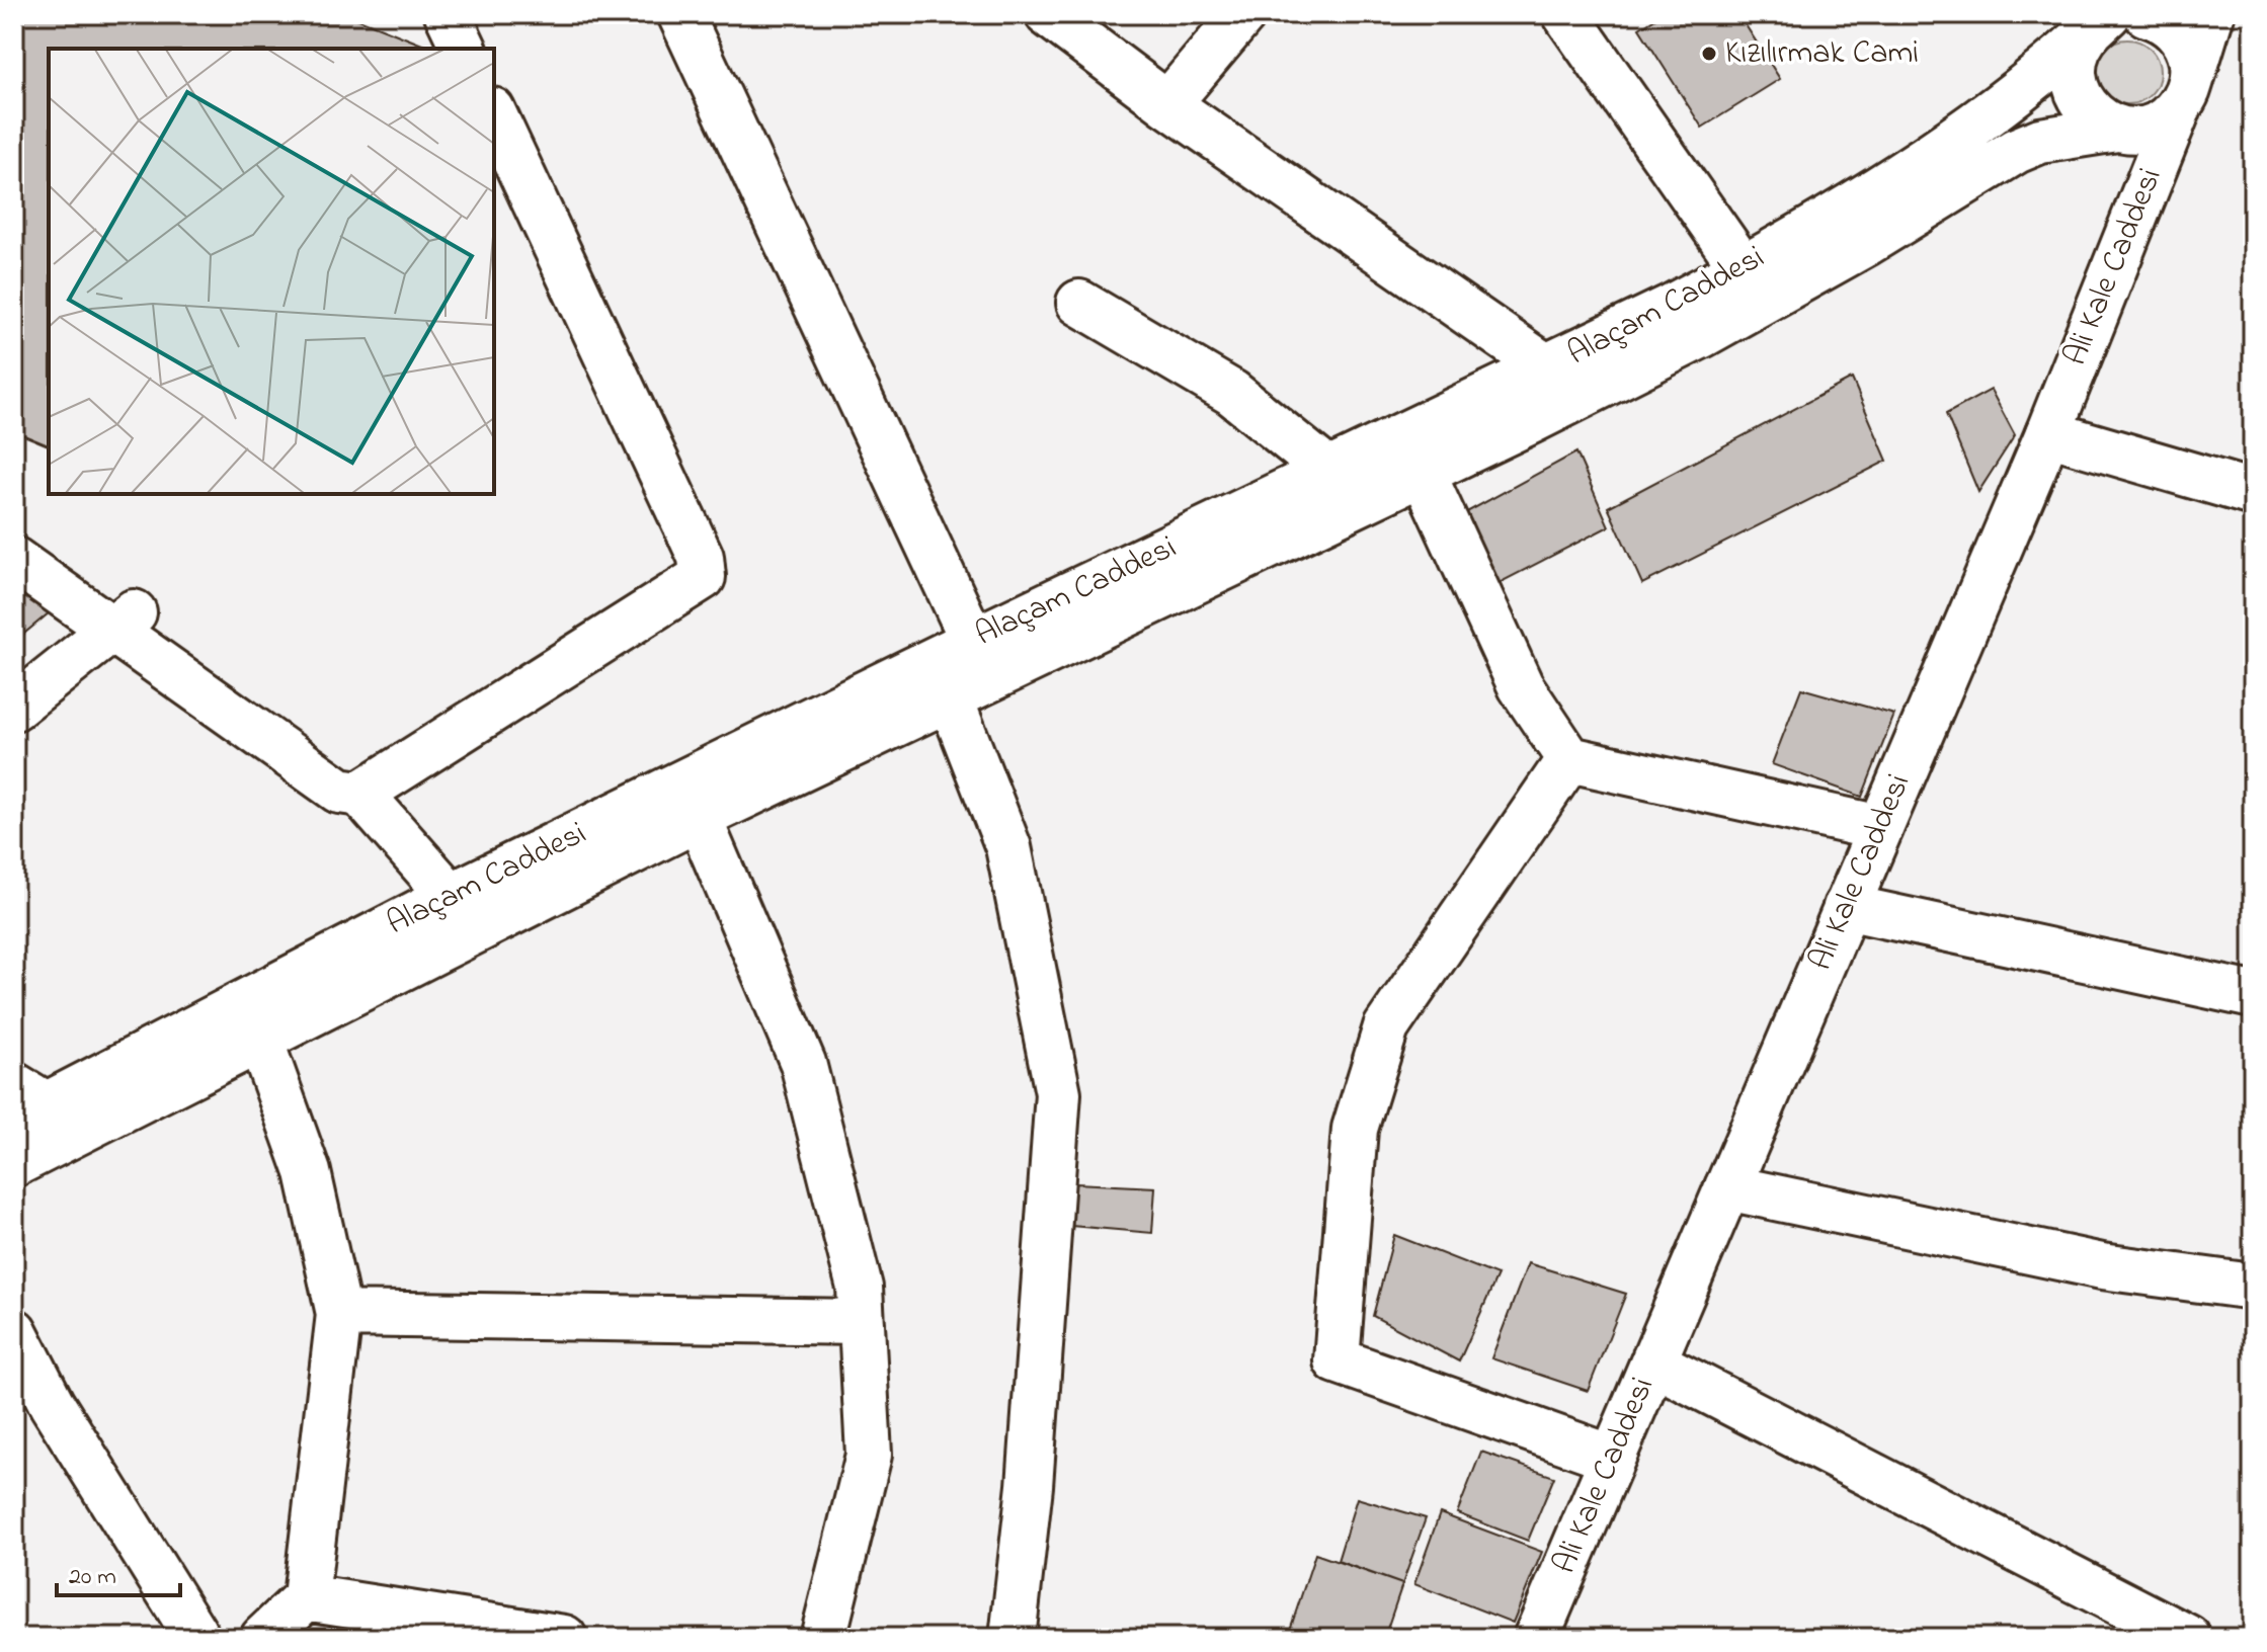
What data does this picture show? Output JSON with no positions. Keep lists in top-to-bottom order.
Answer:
{
  "streets": {
    "street": ["Ali Kale Caddesi", "Alaçam Caddesi"]
  },
  "crossings": [
    ["Ali Kale Caddesi", "Alaçam Caddesi"]
  ],
  "places": ["Kızılırmak Cami"],
  "scale_bar": "20 m"
}
